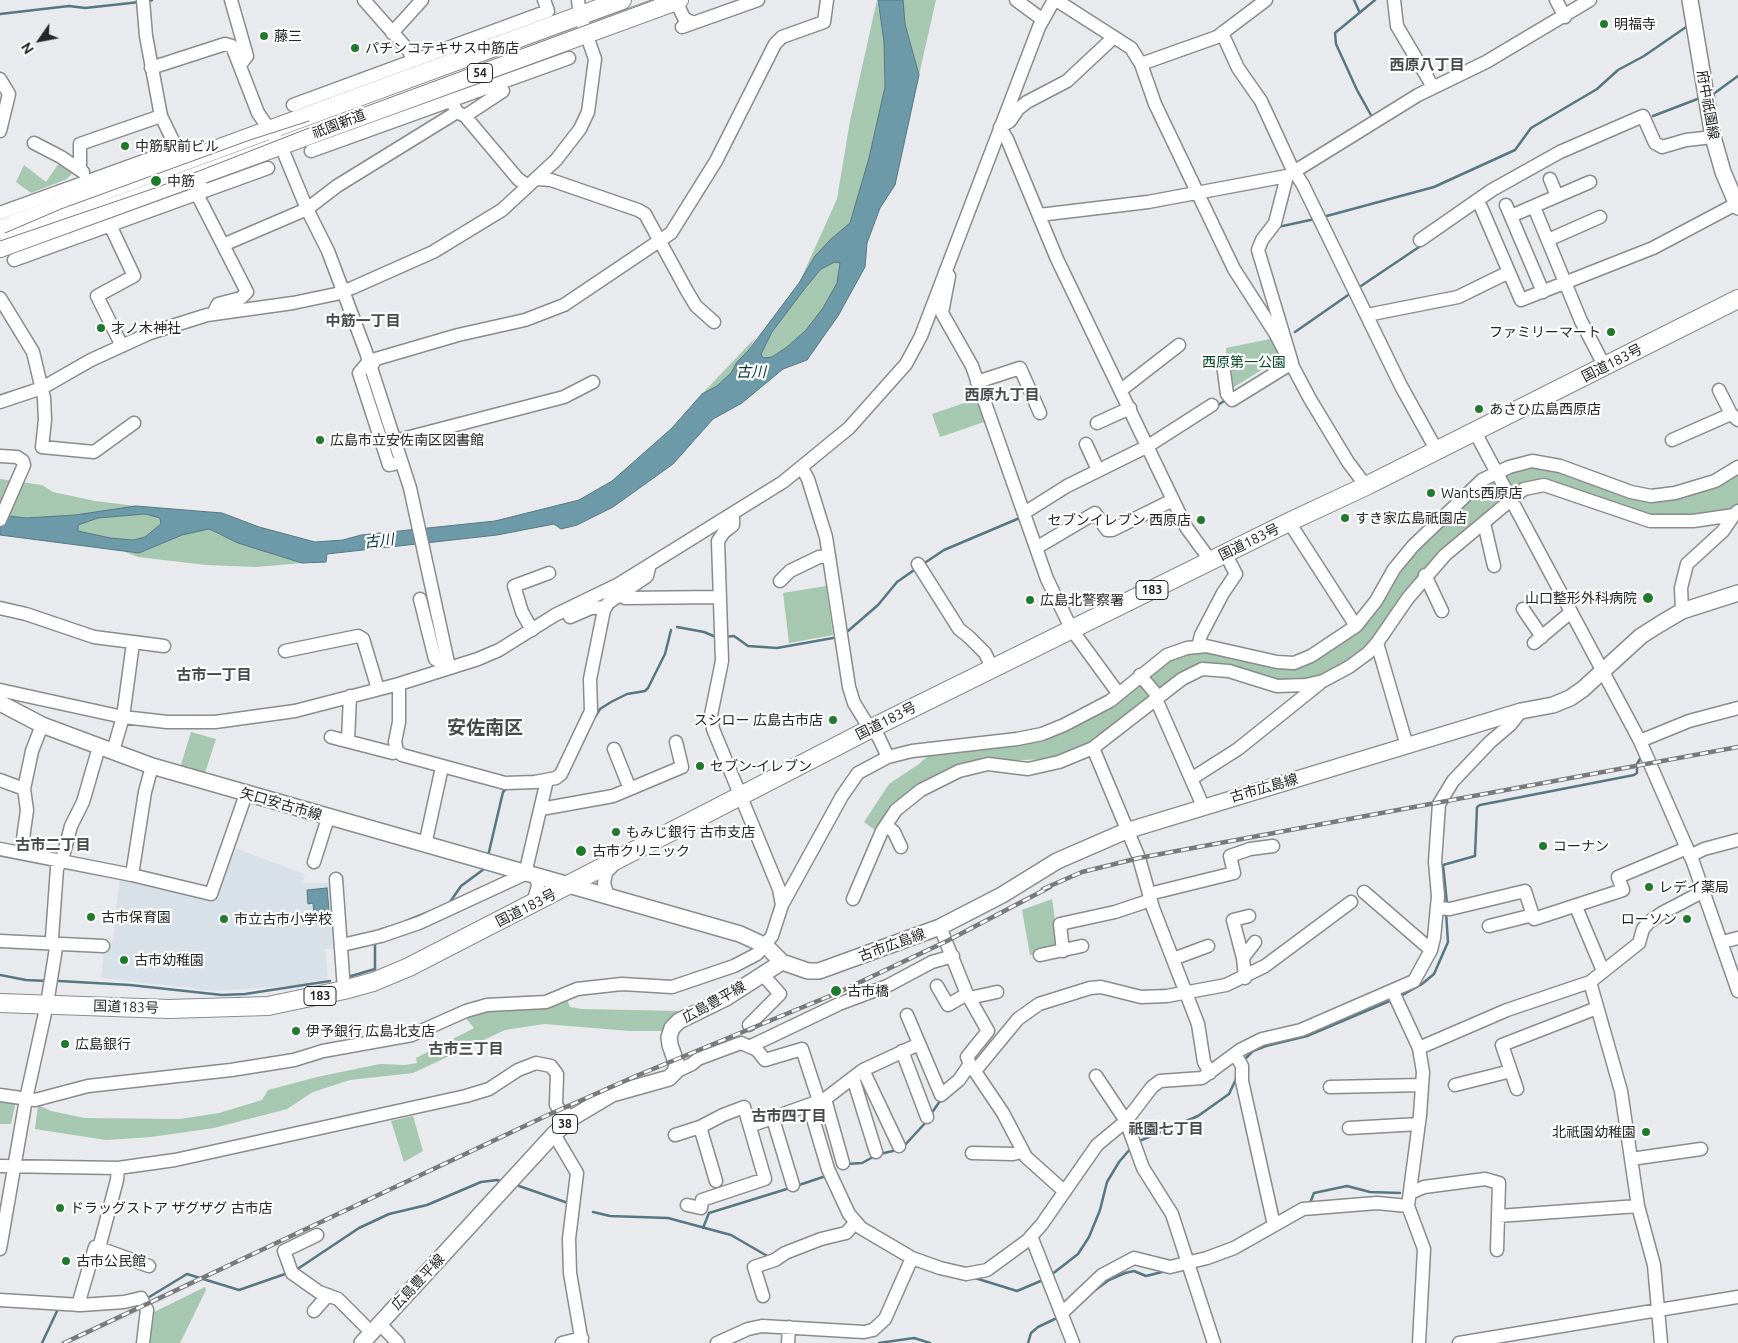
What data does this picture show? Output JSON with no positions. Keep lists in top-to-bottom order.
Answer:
{
  "streets": {
    "highway": [
      "54",
      "祇園新道",
      "国道183号",
      "183"
    ],
    "main road": [
      "府中祇園線",
      "古市広島線",
      "矢口安古市線",
      "広島豊平線",
      "38"
    ]
  },
  "crossings": [
    ["国道183号", "矢口安古市線"],
    ["古市広島線", "広島豊平線"]
  ],
  "districts": [
    "西原八丁目",
    "中筋一丁目",
    "西原九丁目",
    "古市一丁目",
    "安佐南区",
    "古市二丁目",
    "古市三丁目",
    "古市四丁目",
    "祇園七丁目"
  ],
  "water": ["古川"],
  "parks": ["西原第一公園"],
  "places": [
    "明福寺",
    "藤三",
    "パチンコテキサス中筋店",
    "中筋駅前ビル",
    "中筋",
    "才ノ木神社",
    "ファミリーマート",
    "あさひ広島西原店",
    "広島市立安佐南区図書館",
    "Wants西原店",
    "すき家広島祇園店",
    "セブンイレブン 西原店",
    "山口整形外科病院",
    "広島北警察署",
    "スシロー 広島古市店",
    "セブン-イレブン",
    "もみじ銀行 古市支店",
    "コーナン",
    "古市クリニック",
    "レデイ薬局",
    "古市保育園",
    "市立古市小学校",
    "ローソン",
    "古市幼稚園",
    "古市橋",
    "伊予銀行 広島北支店",
    "広島銀行",
    "北祇園幼稚園",
    "ドラッグストア ザグザグ 古市店",
    "古市公民館"
  ],
  "north": "bottom left"
}
